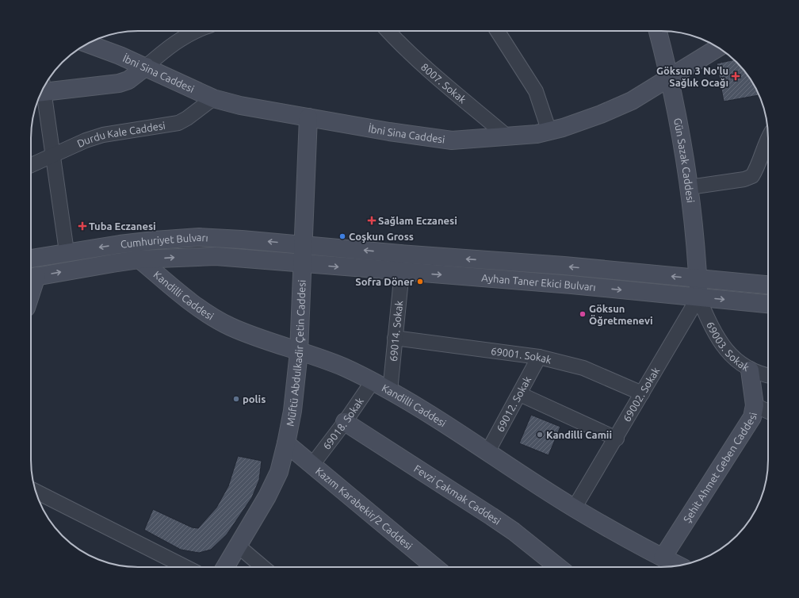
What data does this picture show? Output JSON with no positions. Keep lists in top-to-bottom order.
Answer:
{
  "streets": {
    "street": [
      "İbni Sina Caddesi",
      "8007. Sokak",
      "Durdu Kale Caddesi",
      "Gün Sazak Caddesi",
      "Cumhuriyet Bulvarı",
      "Ayhan Taner Ekici Bulvarı",
      "Kandilli Caddesi",
      "69014. Sokak",
      "69003. Sokak",
      "Müftü Abdulkadir Çetin Caddesi",
      "69001. Sokak",
      "69002. Sokak",
      "69012. Sokak",
      "69018. Sokak",
      "Şehit Ahmet Geben Caddesi",
      "Fevzi Çakmak Caddesi",
      "Kazım Karabekir/2 Caddesi"
    ]
  },
  "crossings": [
    ["İbni Sina Caddesi", "8007. Sokak"],
    ["İbni Sina Caddesi", "Durdu Kale Caddesi"],
    ["İbni Sina Caddesi", "Gün Sazak Caddesi"],
    ["İbni Sina Caddesi", "Müftü Abdulkadir Çetin Caddesi"],
    ["Gün Sazak Caddesi", "Ayhan Taner Ekici Bulvarı"],
    ["Gün Sazak Caddesi", "69003. Sokak"],
    ["Gün Sazak Caddesi", "69002. Sokak"],
    ["Cumhuriyet Bulvarı", "Ayhan Taner Ekici Bulvarı"],
    ["Cumhuriyet Bulvarı", "Kandilli Caddesi"],
    ["Cumhuriyet Bulvarı", "Müftü Abdulkadir Çetin Caddesi"],
    ["Ayhan Taner Ekici Bulvarı", "69014. Sokak"],
    ["Ayhan Taner Ekici Bulvarı", "69003. Sokak"],
    ["Ayhan Taner Ekici Bulvarı", "Müftü Abdulkadir Çetin Caddesi"],
    ["Ayhan Taner Ekici Bulvarı", "69002. Sokak"],
    ["Kandilli Caddesi", "69014. Sokak"],
    ["Kandilli Caddesi", "Müftü Abdulkadir Çetin Caddesi"],
    ["Kandilli Caddesi", "69002. Sokak"],
    ["Kandilli Caddesi", "69012. Sokak"],
    ["Kandilli Caddesi", "69018. Sokak"],
    ["Kandilli Caddesi", "Şehit Ahmet Geben Caddesi"],
    ["69014. Sokak", "69001. Sokak"],
    ["69003. Sokak", "69002. Sokak"],
    ["69003. Sokak", "Şehit Ahmet Geben Caddesi"],
    ["Müftü Abdulkadir Çetin Caddesi", "Kazım Karabekir/2 Caddesi"],
    ["69001. Sokak", "69002. Sokak"],
    ["69001. Sokak", "69012. Sokak"],
    ["69018. Sokak", "Fevzi Çakmak Caddesi"],
    ["69018. Sokak", "Kazım Karabekir/2 Caddesi"]
  ],
  "places": {
    "health": ["Göksun 3 No'lu Sağlık Ocağı", "Sağlam Eczanesi", "Tuba Eczanesi"],
    "other": [
      "Coşkun Gross",
      "Sofra Döner",
      "Göksun Öğretmenevi",
      "polis",
      "Kandilli Camii"
    ]
  }
}
